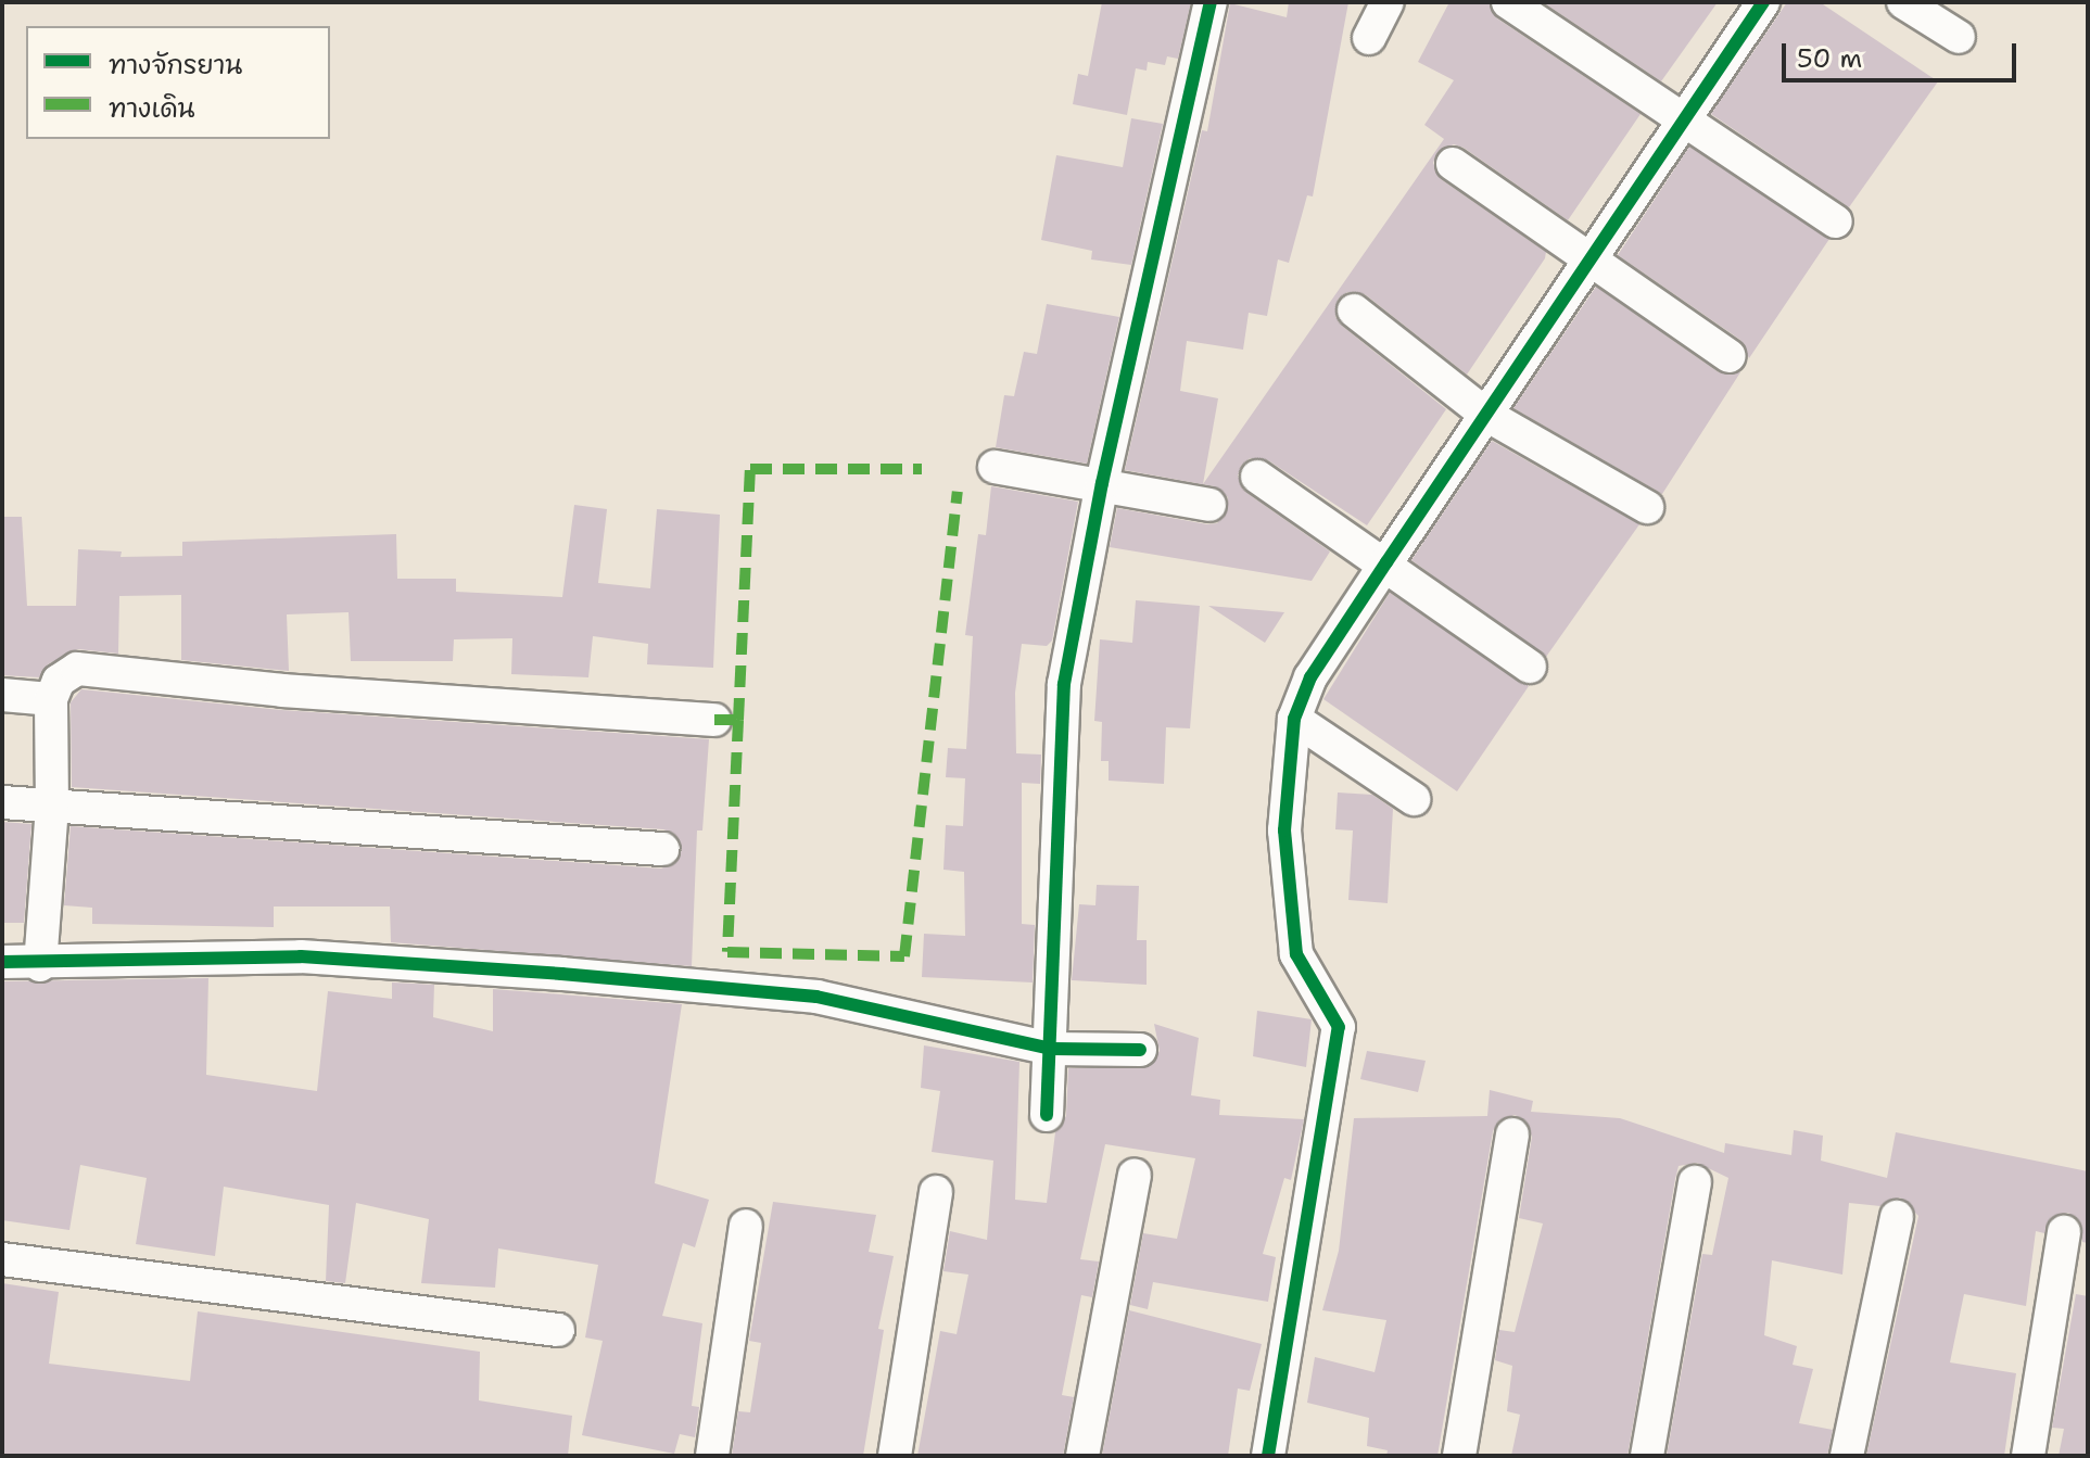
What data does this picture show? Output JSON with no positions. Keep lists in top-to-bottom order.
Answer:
{
  "legend": ["ทางจักรยาน", "ทางเดิน"],
  "scale_bar": "50 m"
}
